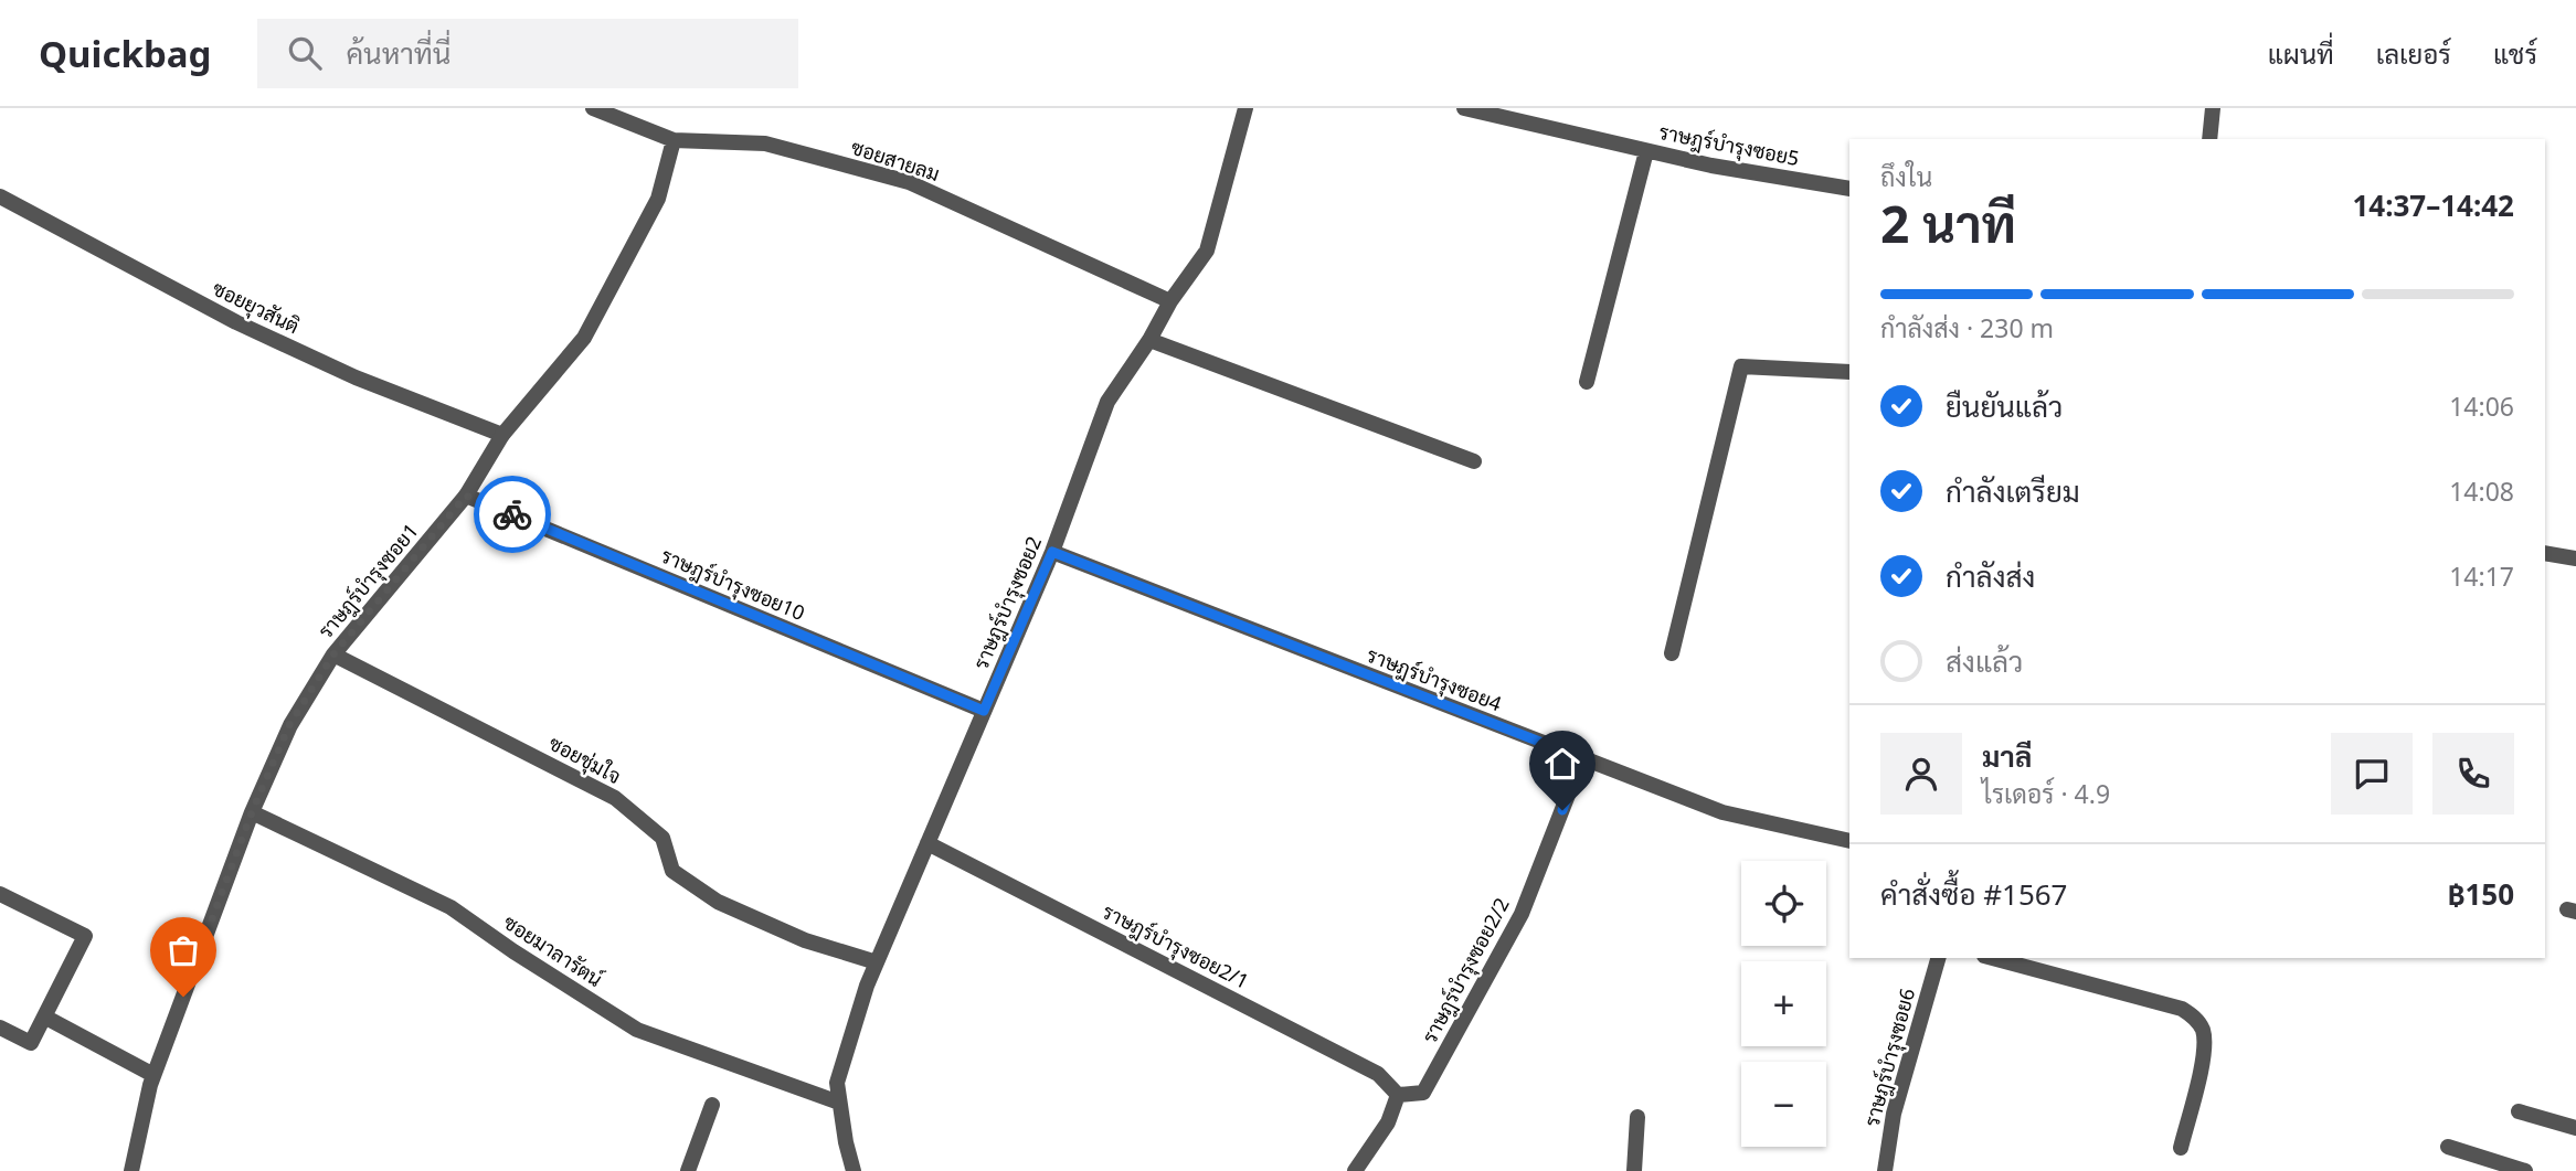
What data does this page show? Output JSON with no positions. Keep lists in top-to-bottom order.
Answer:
{
  "streets": {
    "street": [
      "ราษฎร์บำรุงซอย5",
      "ซอยสายลม",
      "ซอยยุวสันติ",
      "ราษฎร์บำรุงซอย1",
      "ราษฎร์บำรุงซอย10",
      "ราษฎร์บำรุงซอย2",
      "ราษฎร์บำรุงซอย4",
      "ซอยชุ่มใจ",
      "ราษฎร์บำรุงซอย2/1",
      "ซอยมาลารัตน์",
      "ราษฎร์บำรุงซอย2/2",
      "ราษฎร์บำรุงซอย6"
    ]
  },
  "crossings": [
    ["ซอยสายลม", "ราษฎร์บำรุงซอย1"],
    ["ซอยสายลม", "ราษฎร์บำรุงซอย2"],
    ["ซอยยุวสันติ", "ราษฎร์บำรุงซอย1"],
    ["ราษฎร์บำรุงซอย1", "ราษฎร์บำรุงซอย10"],
    ["ราษฎร์บำรุงซอย1", "ซอยชุ่มใจ"],
    ["ราษฎร์บำรุงซอย1", "ซอยมาลารัตน์"],
    ["ราษฎร์บำรุงซอย10", "ราษฎร์บำรุงซอย2"],
    ["ราษฎร์บำรุงซอย2", "ราษฎร์บำรุงซอย4"],
    ["ราษฎร์บำรุงซอย2", "ซอยชุ่มใจ"],
    ["ราษฎร์บำรุงซอย2", "ราษฎร์บำรุงซอย2/1"],
    ["ราษฎร์บำรุงซอย2", "ซอยมาลารัตน์"],
    ["ราษฎร์บำรุงซอย4", "ราษฎร์บำรุงซอย2/2"],
    ["ราษฎร์บำรุงซอย2/1", "ราษฎร์บำรุงซอย2/2"]
  ],
  "page": {
    "header": "Quickbag",
    "search": "ค้นหาที่นี่",
    "nav": ["แผนที่", "เลเยอร์", "แชร์"],
    "heading": ["2 นาที", "ถึงใน", "14:37–14:42"],
    "panel": [
      "มาลี",
      "ไรเดอร์ · 4.9",
      "คำสั่งซื้อ #1567",
      "฿150"
    ],
    "bar": "กำลังส่ง · 230 m",
    "list": [
      ["ยืนยันแล้ว", "14:06"],
      ["กำลังเตรียม", "14:08"],
      ["กำลังส่ง", "14:17"],
      "ส่งแล้ว"
    ],
    "map_buttons": ["+", "−"]
  }
}
